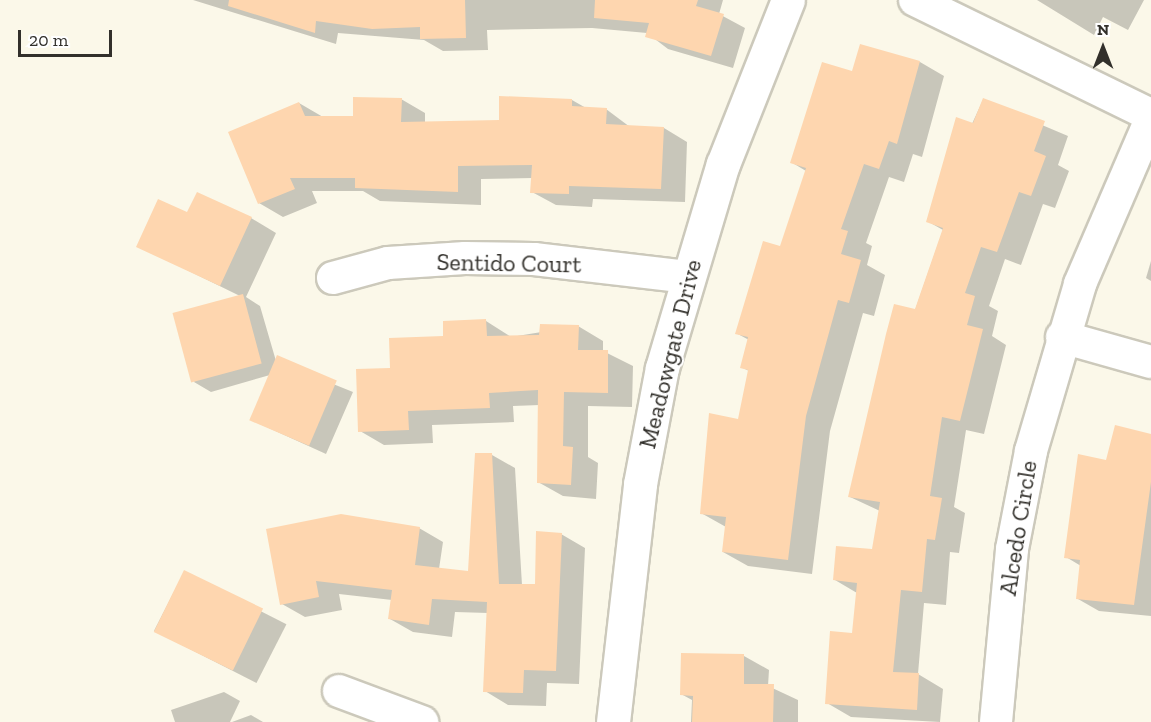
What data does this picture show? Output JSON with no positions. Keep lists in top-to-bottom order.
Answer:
{
  "streets": {
    "street": ["Sentido Court", "Meadowgate Drive", "Alcedo Circle"]
  },
  "crossings": [
    ["Sentido Court", "Meadowgate Drive"]
  ],
  "scale_bar": "20 m",
  "north": "top"
}
